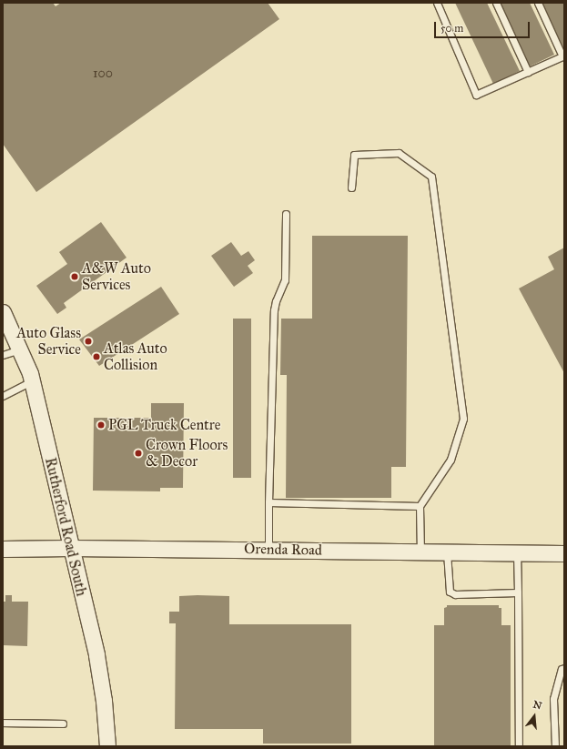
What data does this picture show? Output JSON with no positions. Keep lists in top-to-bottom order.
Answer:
{
  "streets": {
    "street": ["Rutherford Road South", "Orenda Road"]
  },
  "crossings": [
    ["Rutherford Road South", "Orenda Road"]
  ],
  "places": [
    "A&W Auto Services",
    "Auto Glass Service",
    "Atlas Auto Collision",
    "PGL Truck Centre",
    "Crown Floors & Decor"
  ],
  "house_numbers": ["100"],
  "scale_bar": "50 m",
  "north": "top"
}
